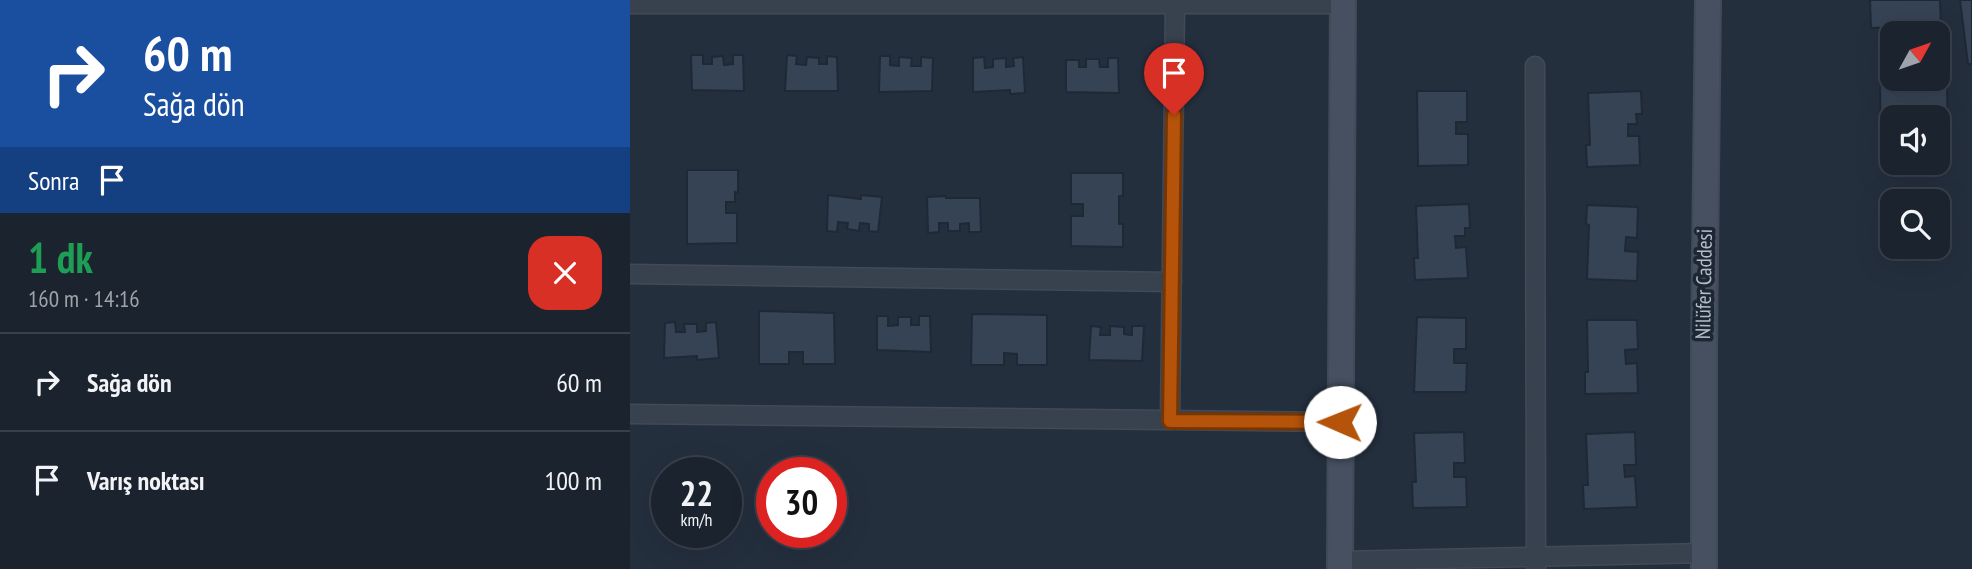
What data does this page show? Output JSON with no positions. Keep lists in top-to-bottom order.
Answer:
{
  "streets": {
    "street": ["Nilüfer Caddesi"]
  },
  "north": "top right",
  "page": {
    "turn": ["60 m", "Sağa dön"],
    "then": "Sonra",
    "heading": ["1 dk", "160 m · 14:16"],
    "list": [
      {
        "name": "Sağa dön",
        "value": "60 m"
      },
      {
        "name": "Varış noktası",
        "value": "100 m"
      }
    ],
    "speed": "22 km/h",
    "limit": "30"
  }
}
